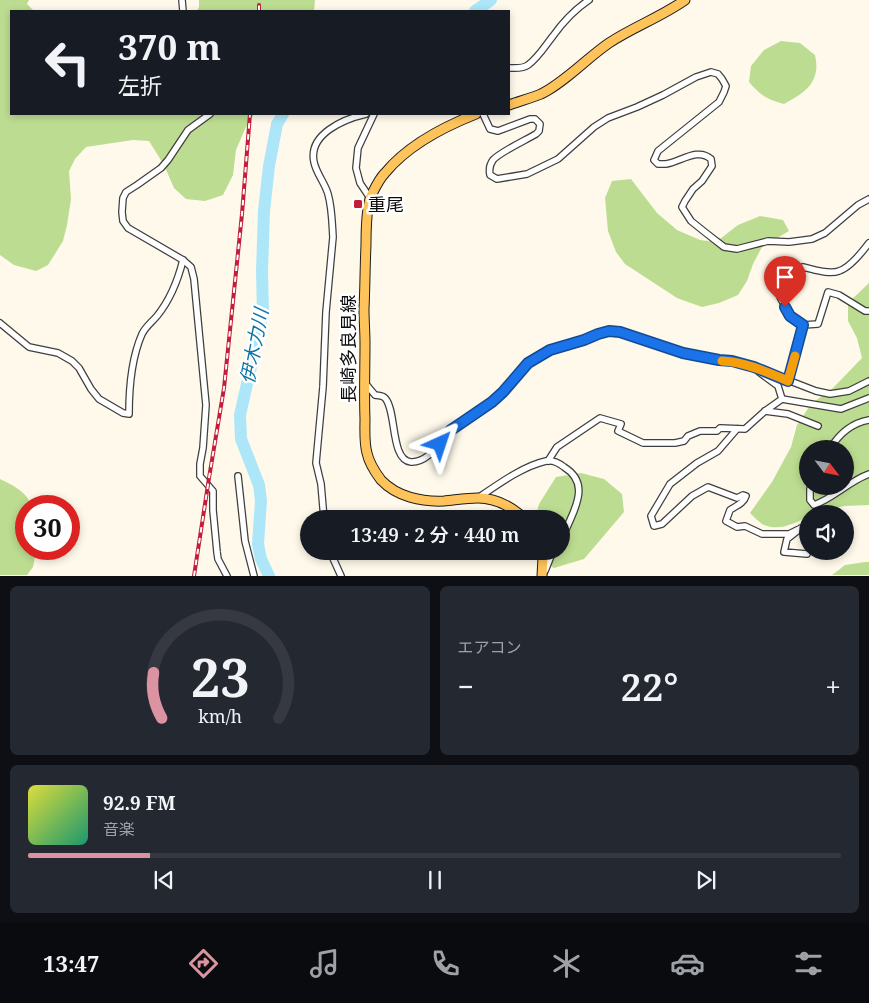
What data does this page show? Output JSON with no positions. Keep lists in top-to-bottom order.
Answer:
{
  "streets": {
    "main road": ["長崎多良見線"]
  },
  "water": ["伊木力川"],
  "places": {
    "transit": ["重尾"]
  },
  "north": "bottom right",
  "page": {
    "turn": ["370 m", "左折"],
    "limit": "30",
    "trip": "13:49 · 2 分 · 440 m",
    "tile": "エアコン",
    "heat": ["−", "22°", "+"],
    "song": ["92.9 FM", "音楽"],
    "tabs": "13:47",
    "gauge": ["23", "km/h"]
  }
}
